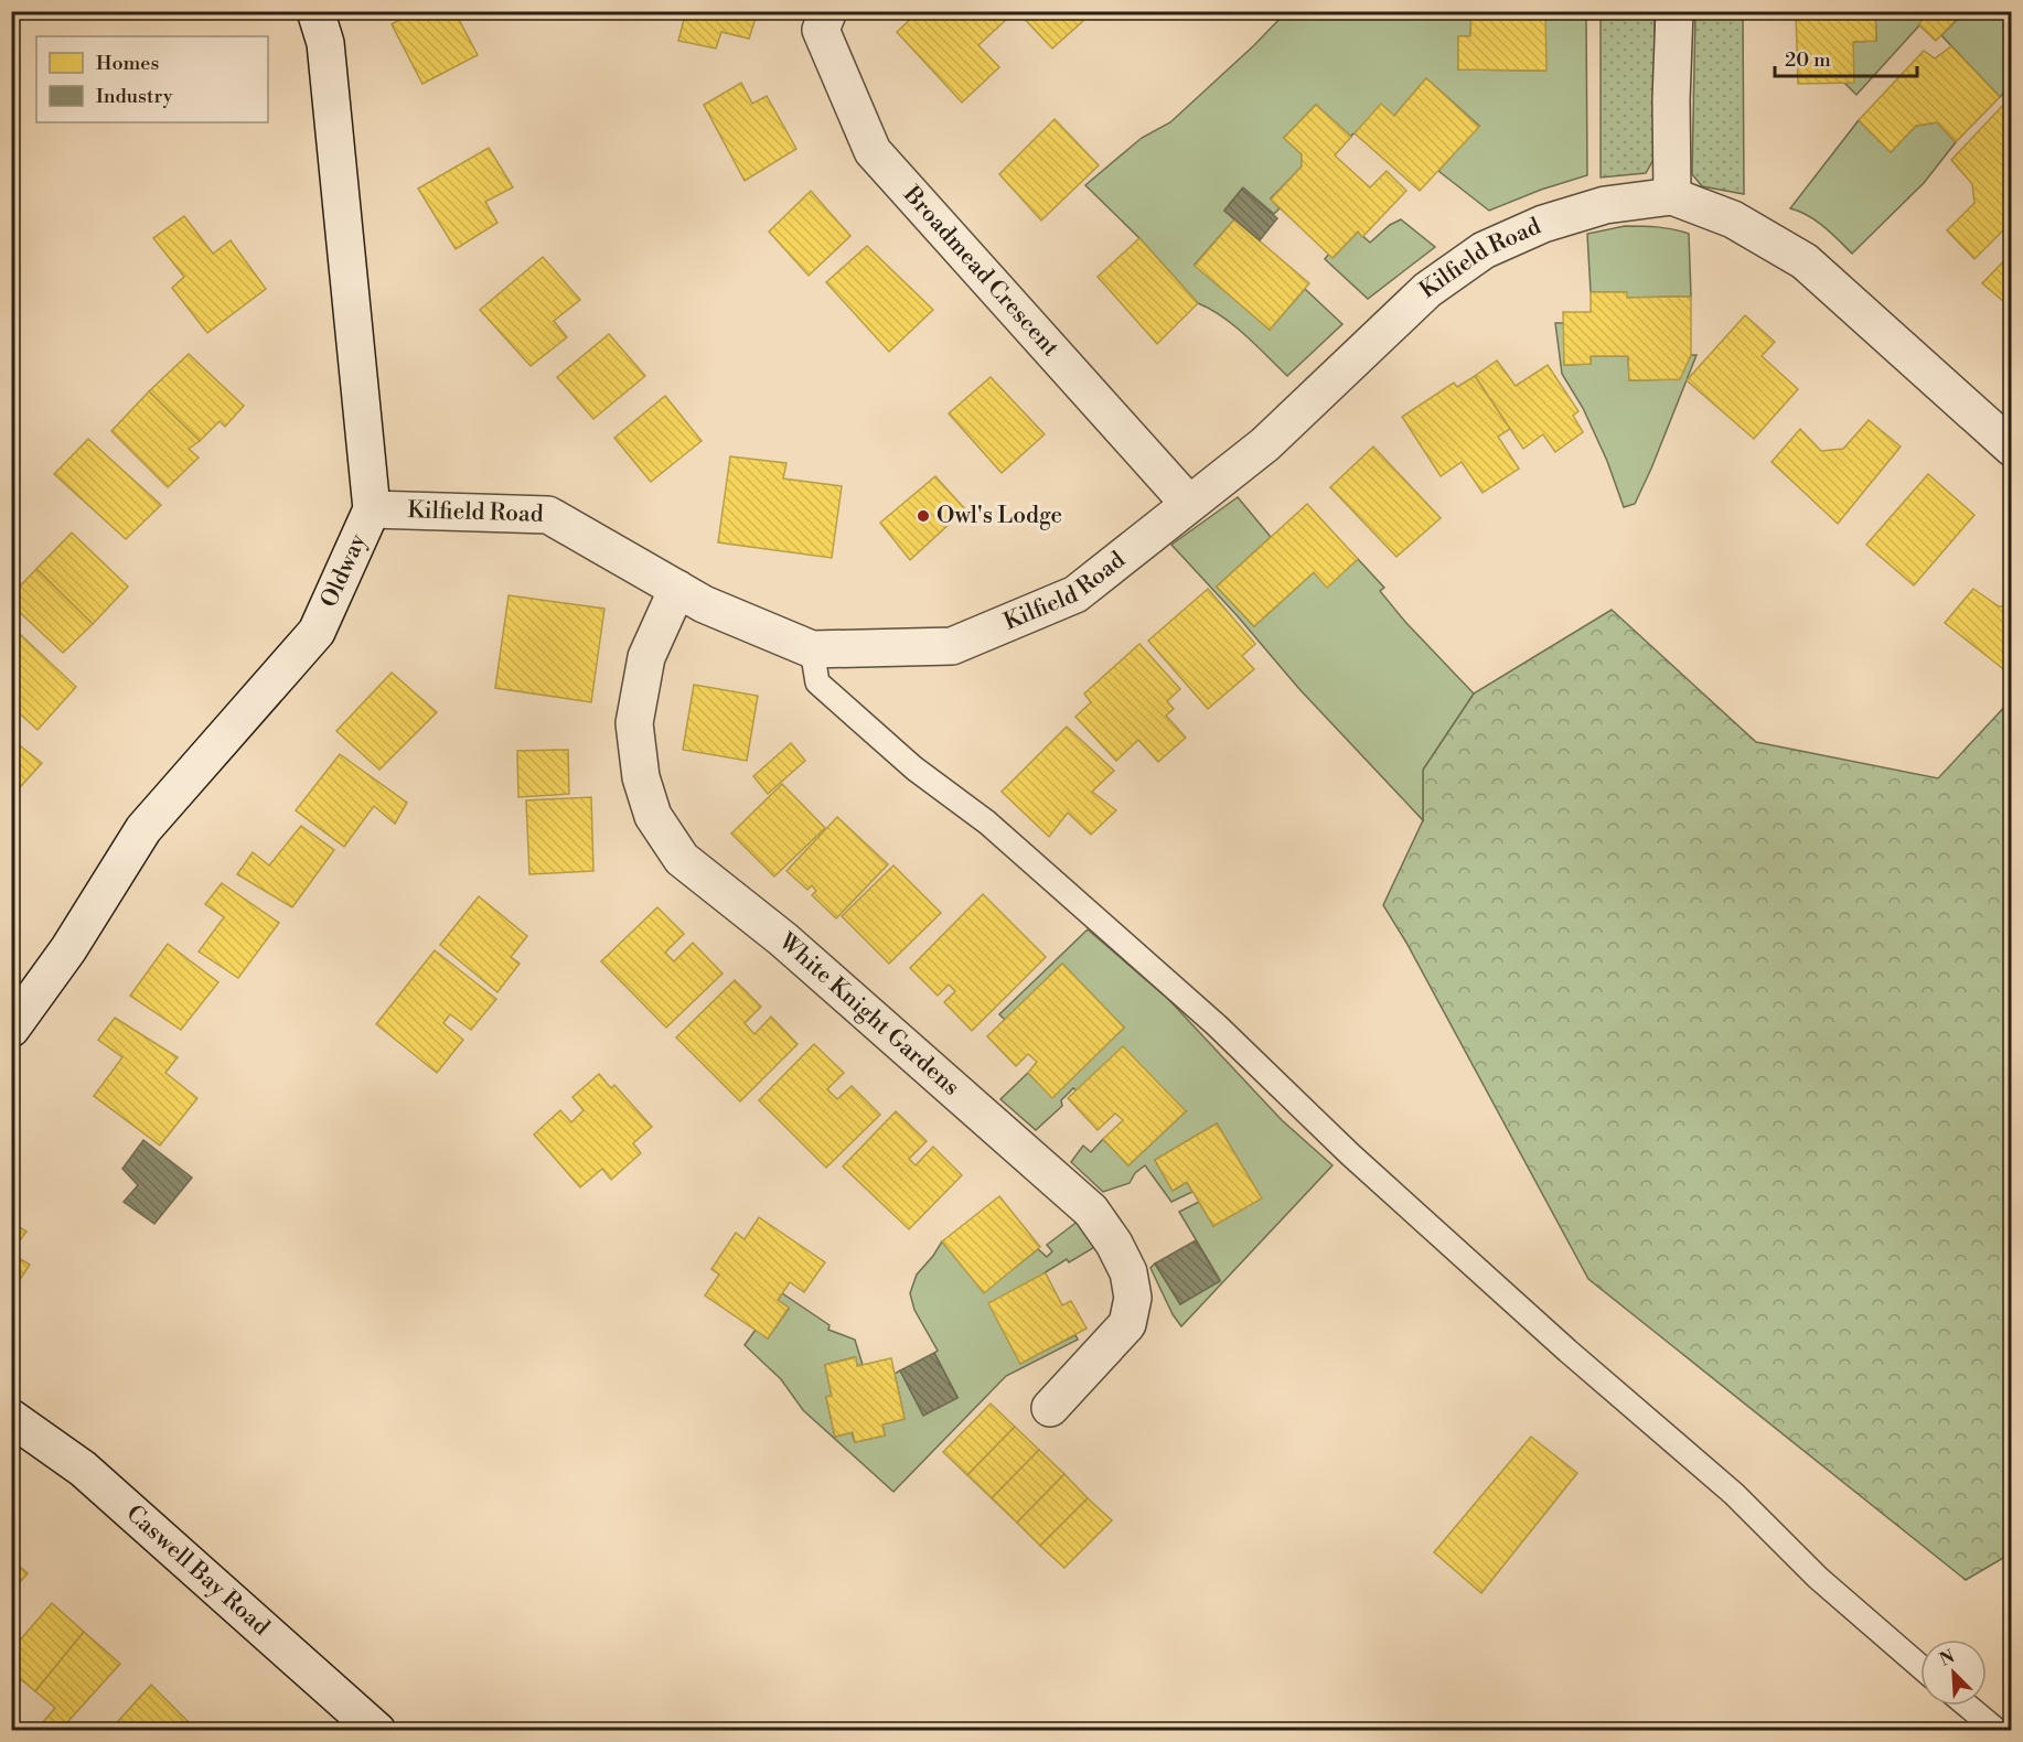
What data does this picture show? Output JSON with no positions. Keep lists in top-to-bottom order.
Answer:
{
  "streets": {
    "street": [
      "Kilfield Road",
      "Broadmead Crescent",
      "Oldway",
      "White Knight Gardens",
      "Caswell Bay Road"
    ]
  },
  "crossings": [
    ["Kilfield Road", "Broadmead Crescent"],
    ["Kilfield Road", "Oldway"],
    ["Kilfield Road", "White Knight Gardens"]
  ],
  "places": ["Owl's Lodge"],
  "legend": ["Homes", "Industry"],
  "scale_bar": "20 m",
  "north": "top left"
}
